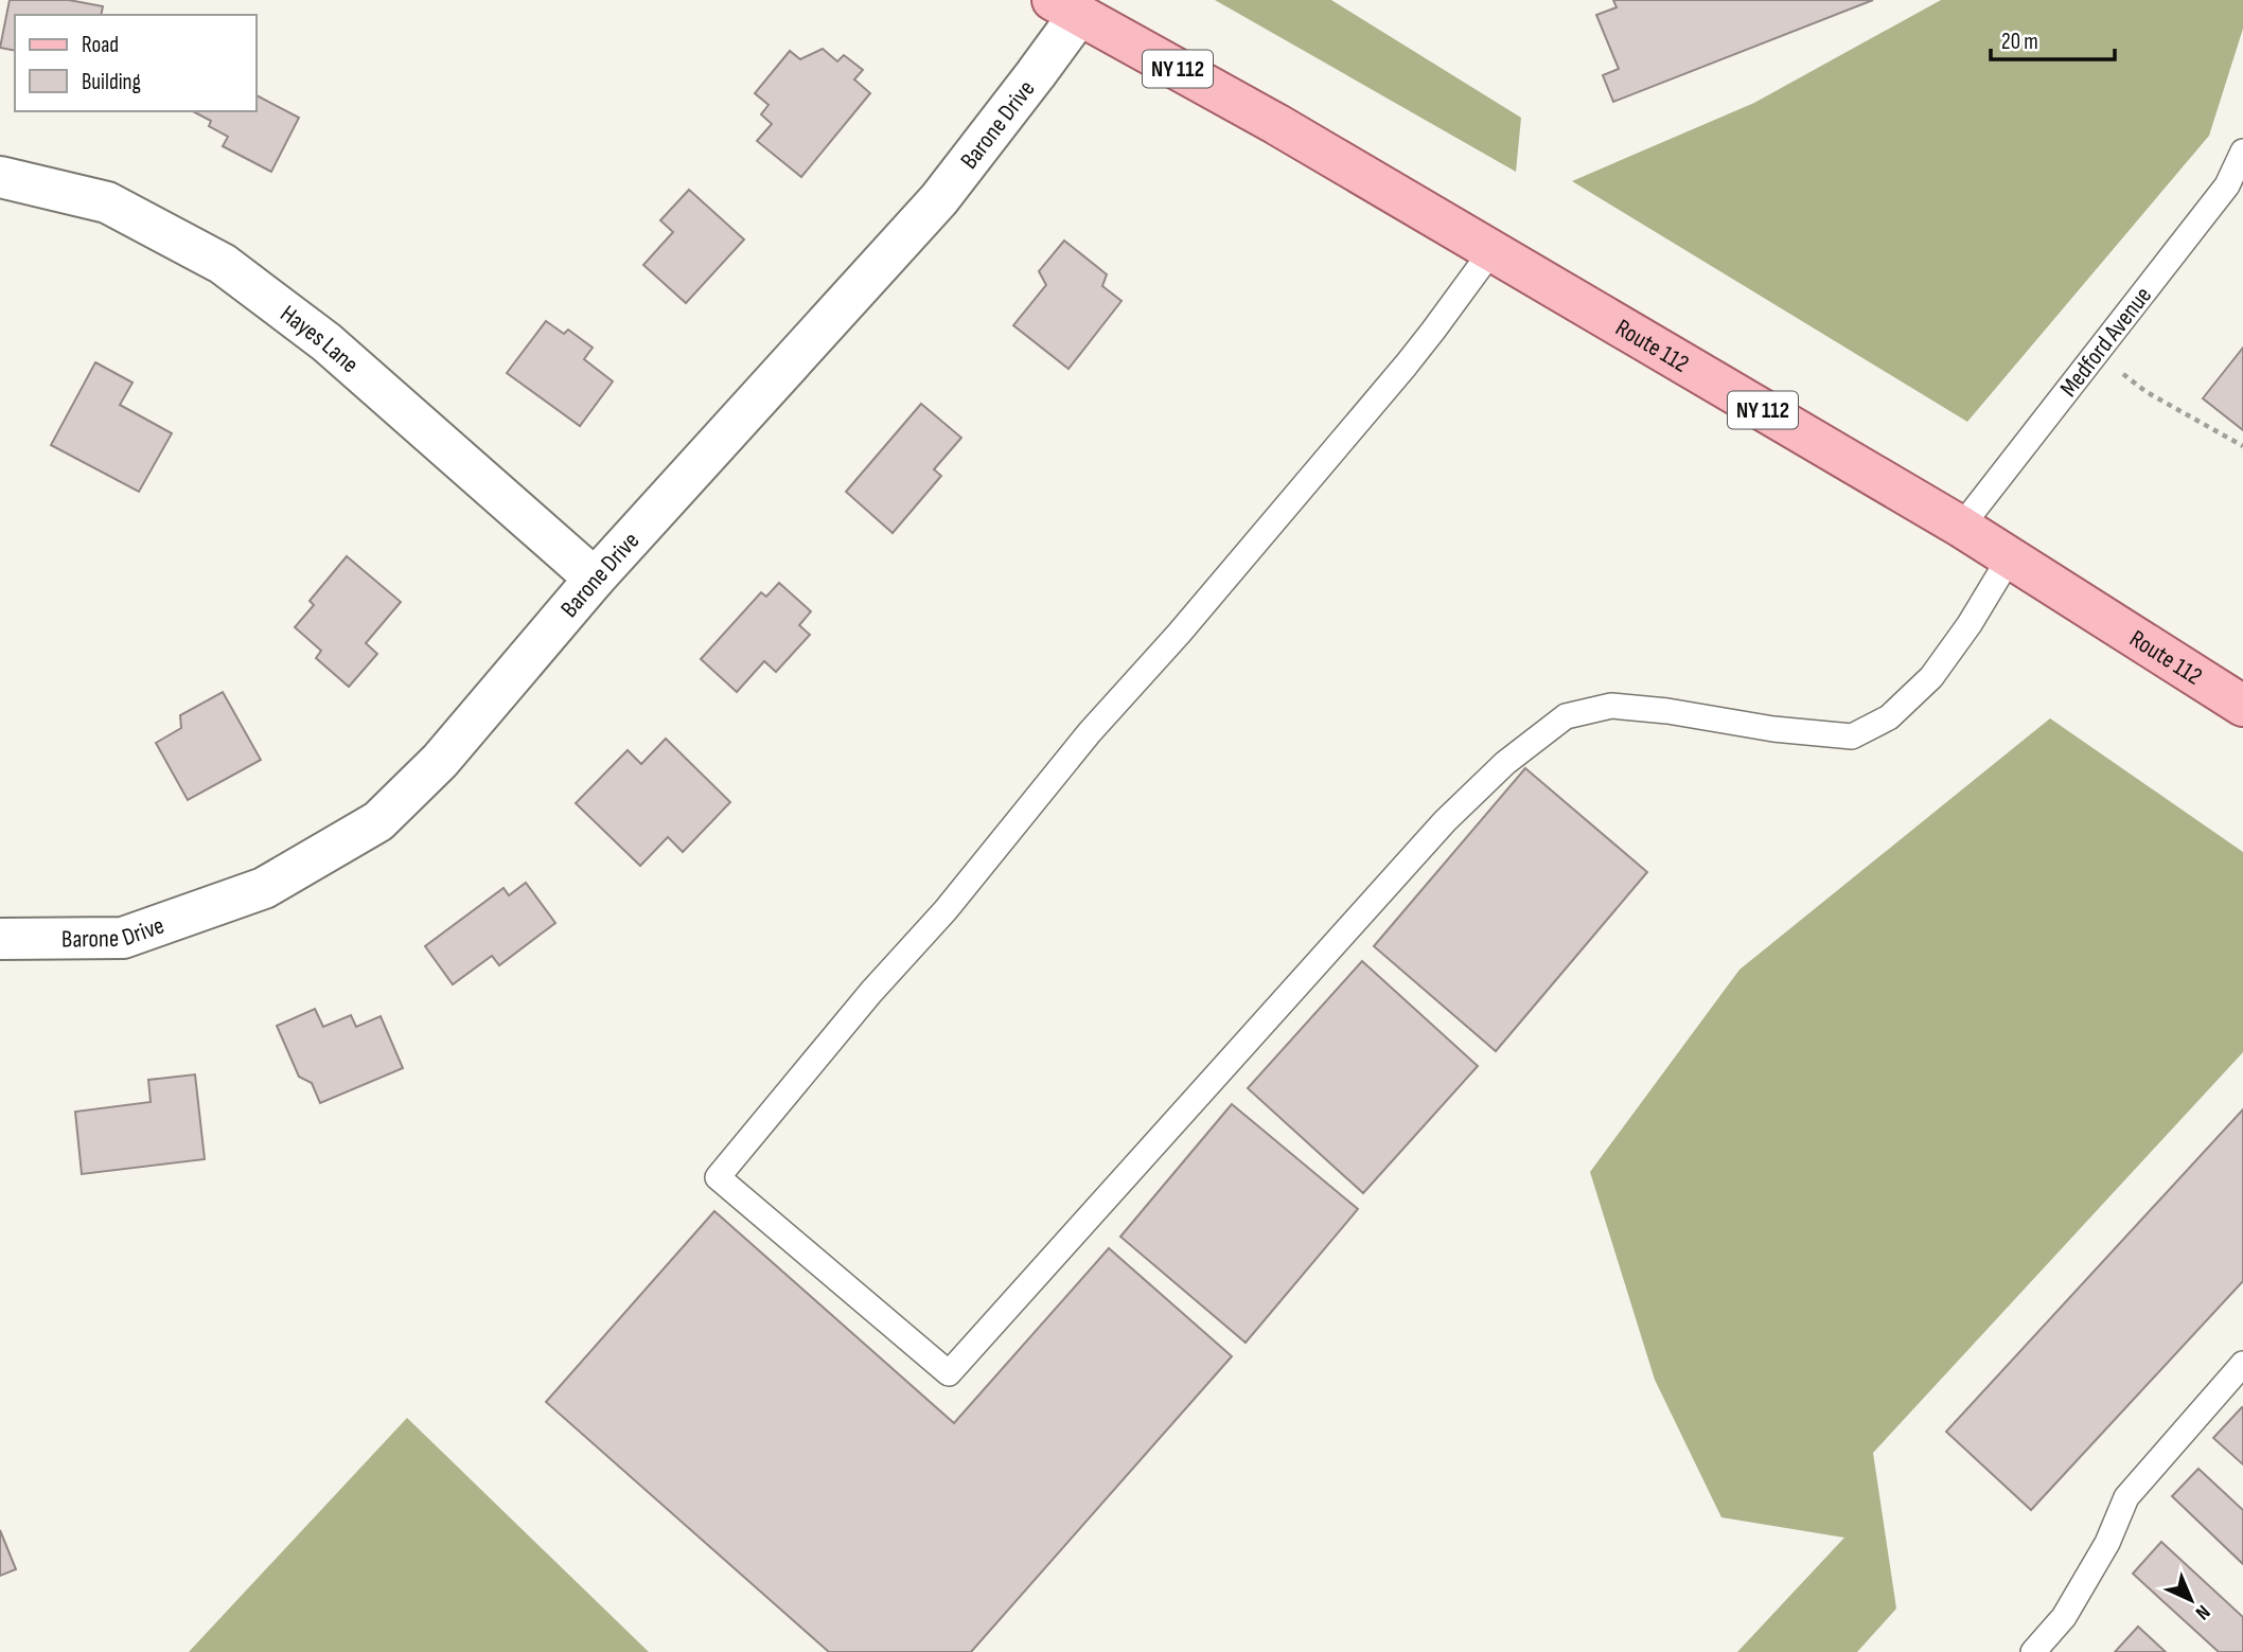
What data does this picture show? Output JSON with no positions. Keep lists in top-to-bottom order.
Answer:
{
  "streets": {
    "main road": ["NY 112", "Route 112"],
    "street": ["Barone Drive", "Hayes Lane"],
    "lane": ["Medford Avenue"]
  },
  "crossings": [
    ["Barone Drive", "Hayes Lane"],
    ["Barone Drive", "Route 112"],
    ["Medford Avenue", "Route 112"]
  ],
  "legend": ["Road", "Building"],
  "scale_bar": "20 m",
  "north": "bottom right"
}
